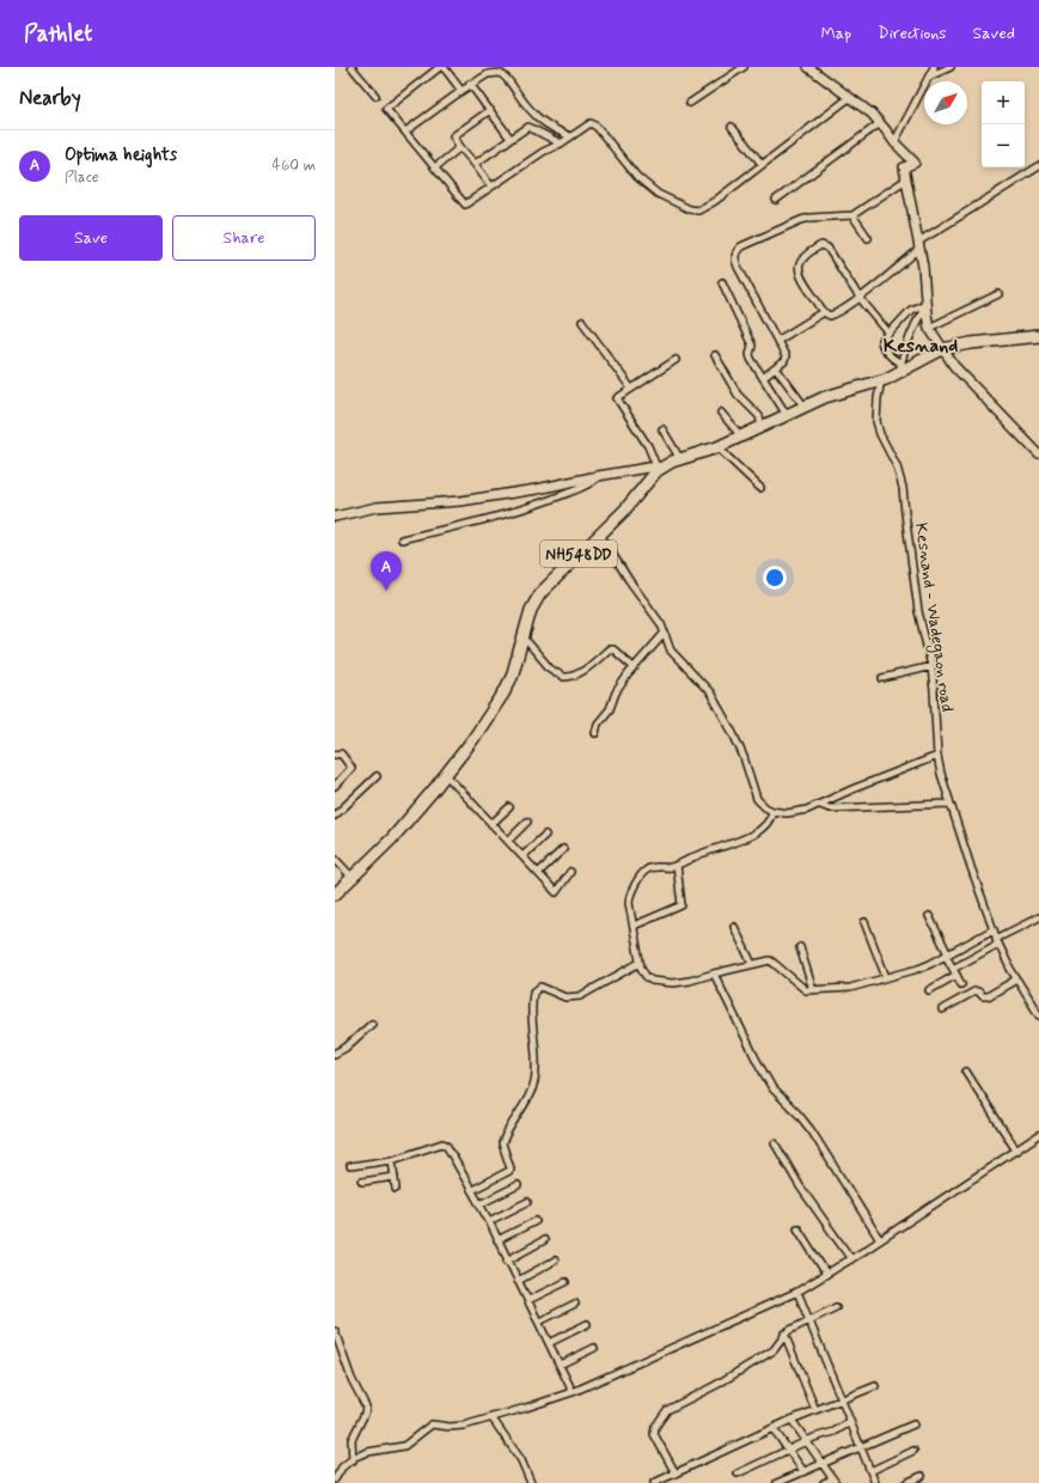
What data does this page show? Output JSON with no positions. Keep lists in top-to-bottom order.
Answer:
{
  "streets": {
    "highway": ["NH548DD"],
    "street": ["Kesnand - Wadegaon road"]
  },
  "crossings": [
    ["NH548DD", "Kesnand - Wadegaon road"]
  ],
  "districts": ["Kesnand"],
  "north": "top right",
  "page": {
    "header": "Pathlet",
    "nav": ["Map", "Directions", "Saved"],
    "heading": "Nearby",
    "map_buttons": ["+", "−"],
    "list": [
      {
        "mark": "A",
        "name": "Optima heights",
        "note": "Place",
        "value": "460 m"
      }
    ],
    "buttons": ["Save", "Share"],
    "pins": "A"
  }
}
